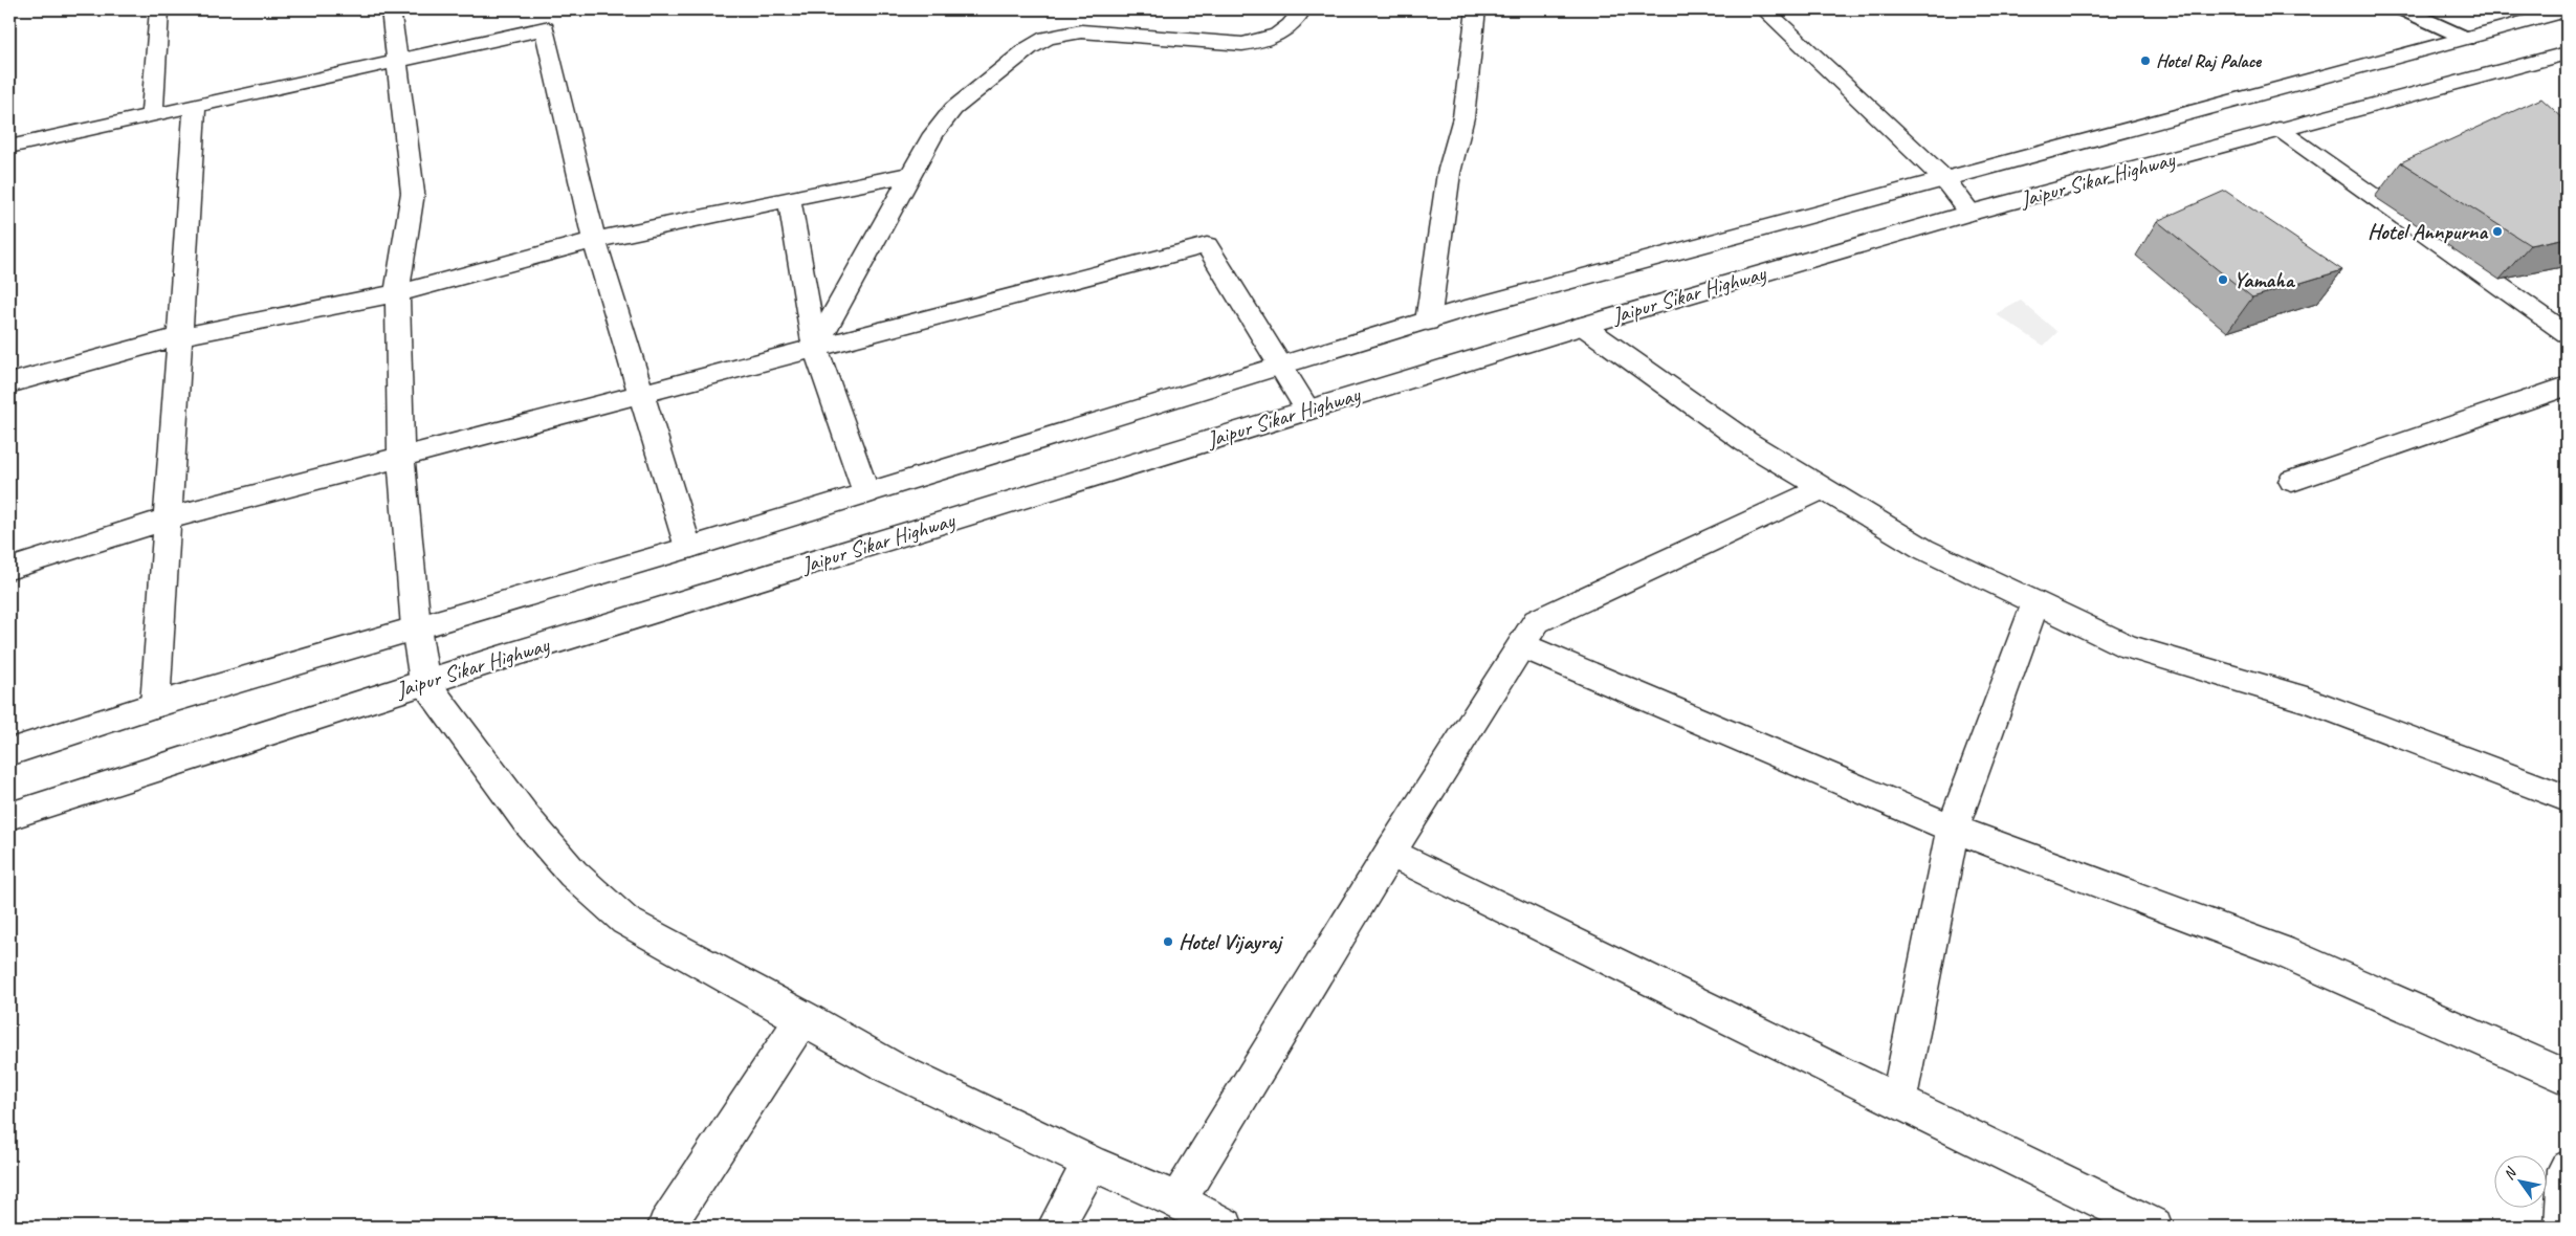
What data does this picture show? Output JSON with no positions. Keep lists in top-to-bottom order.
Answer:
{
  "streets": {
    "street": ["Jaipur Sikar Highway"]
  },
  "places": [
    "Hotel Raj Palace",
    "Hotel Annpurna",
    "Yamaha",
    "Hotel Vijayraj"
  ],
  "north": "top left"
}
